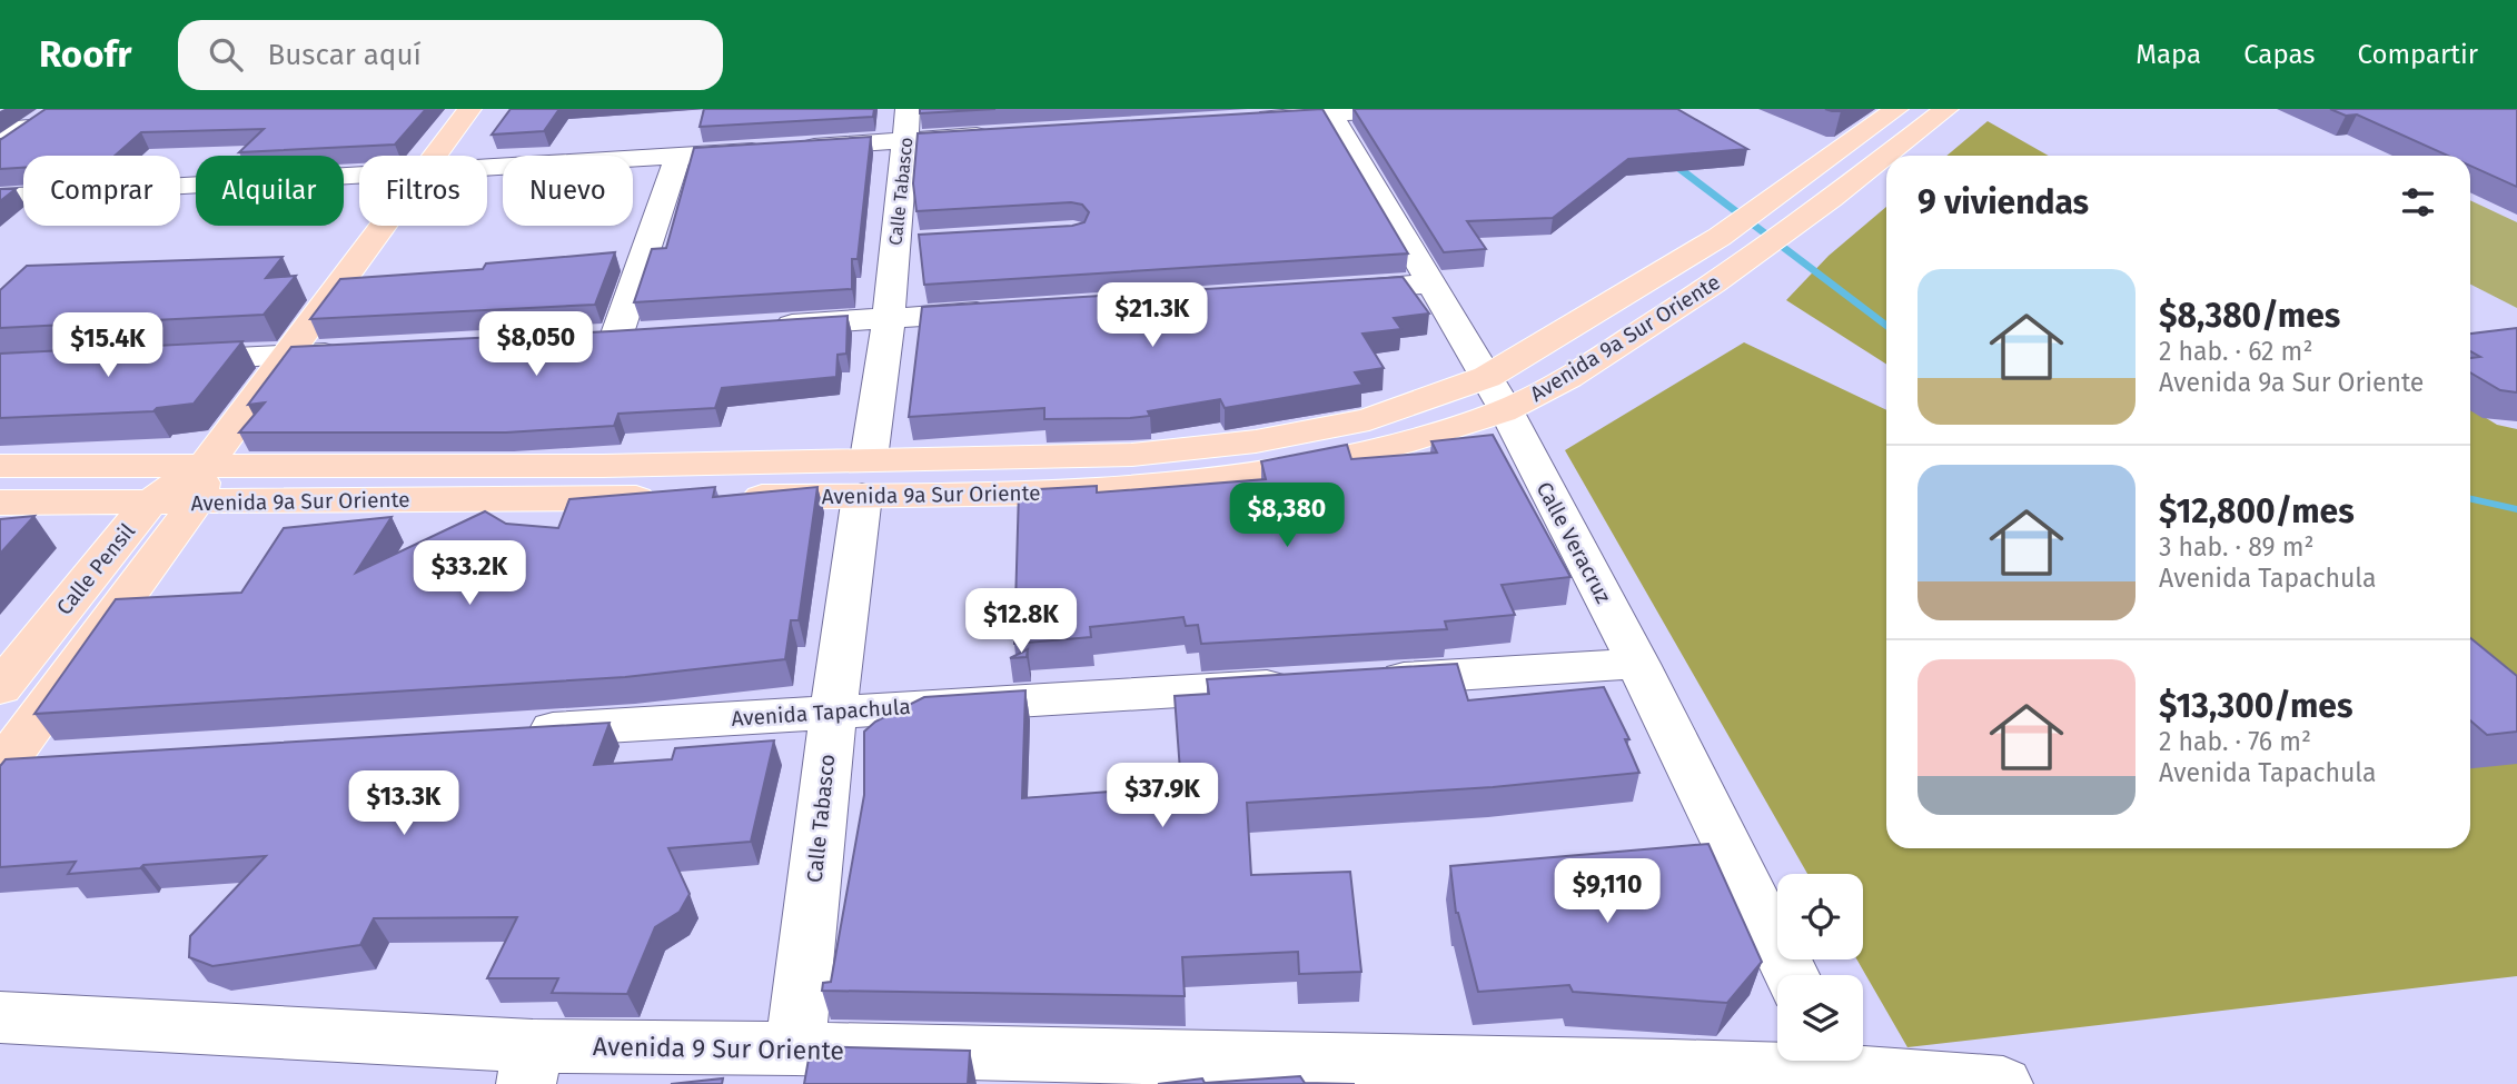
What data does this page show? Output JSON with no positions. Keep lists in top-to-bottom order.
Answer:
{
  "streets": {
    "main road": ["Avenida 9a Sur Oriente", "Calle Pensil"],
    "street": [
      "Calle Tabasco",
      "Calle Veracruz",
      "Avenida Tapachula",
      "Avenida 9 Sur Oriente"
    ]
  },
  "crossings": [
    ["Calle Tabasco", "Avenida 9a Sur Oriente"],
    ["Calle Tabasco", "Avenida Tapachula"],
    ["Calle Tabasco", "Avenida 9 Sur Oriente"],
    ["Avenida 9a Sur Oriente", "Calle Veracruz"],
    ["Avenida 9a Sur Oriente", "Calle Pensil"]
  ],
  "page": {
    "header": "Roofr",
    "search": "Buscar aquí",
    "nav": ["Mapa", "Capas", "Compartir"],
    "chip": [
      "Comprar",
      "Alquilar",
      "Filtros",
      "Nuevo"
    ],
    "heading": "9 viviendas",
    "list": [
      {
        "name": "$8,380/mes",
        "note": "2 hab. · 62 m² · Avenida 9a Sur Oriente"
      },
      {
        "name": "$12,800/mes",
        "note": "3 hab. · 89 m² · Avenida Tapachula"
      },
      {
        "name": "$13,300/mes",
        "note": "2 hab. · 76 m² · Avenida Tapachula"
      }
    ],
    "price": [
      "$21.3K",
      "$8,050",
      "$15.4K",
      "$8,380",
      "$33.2K",
      "$12.8K",
      "$37.9K",
      "$13.3K",
      "$9,110"
    ]
  }
}
